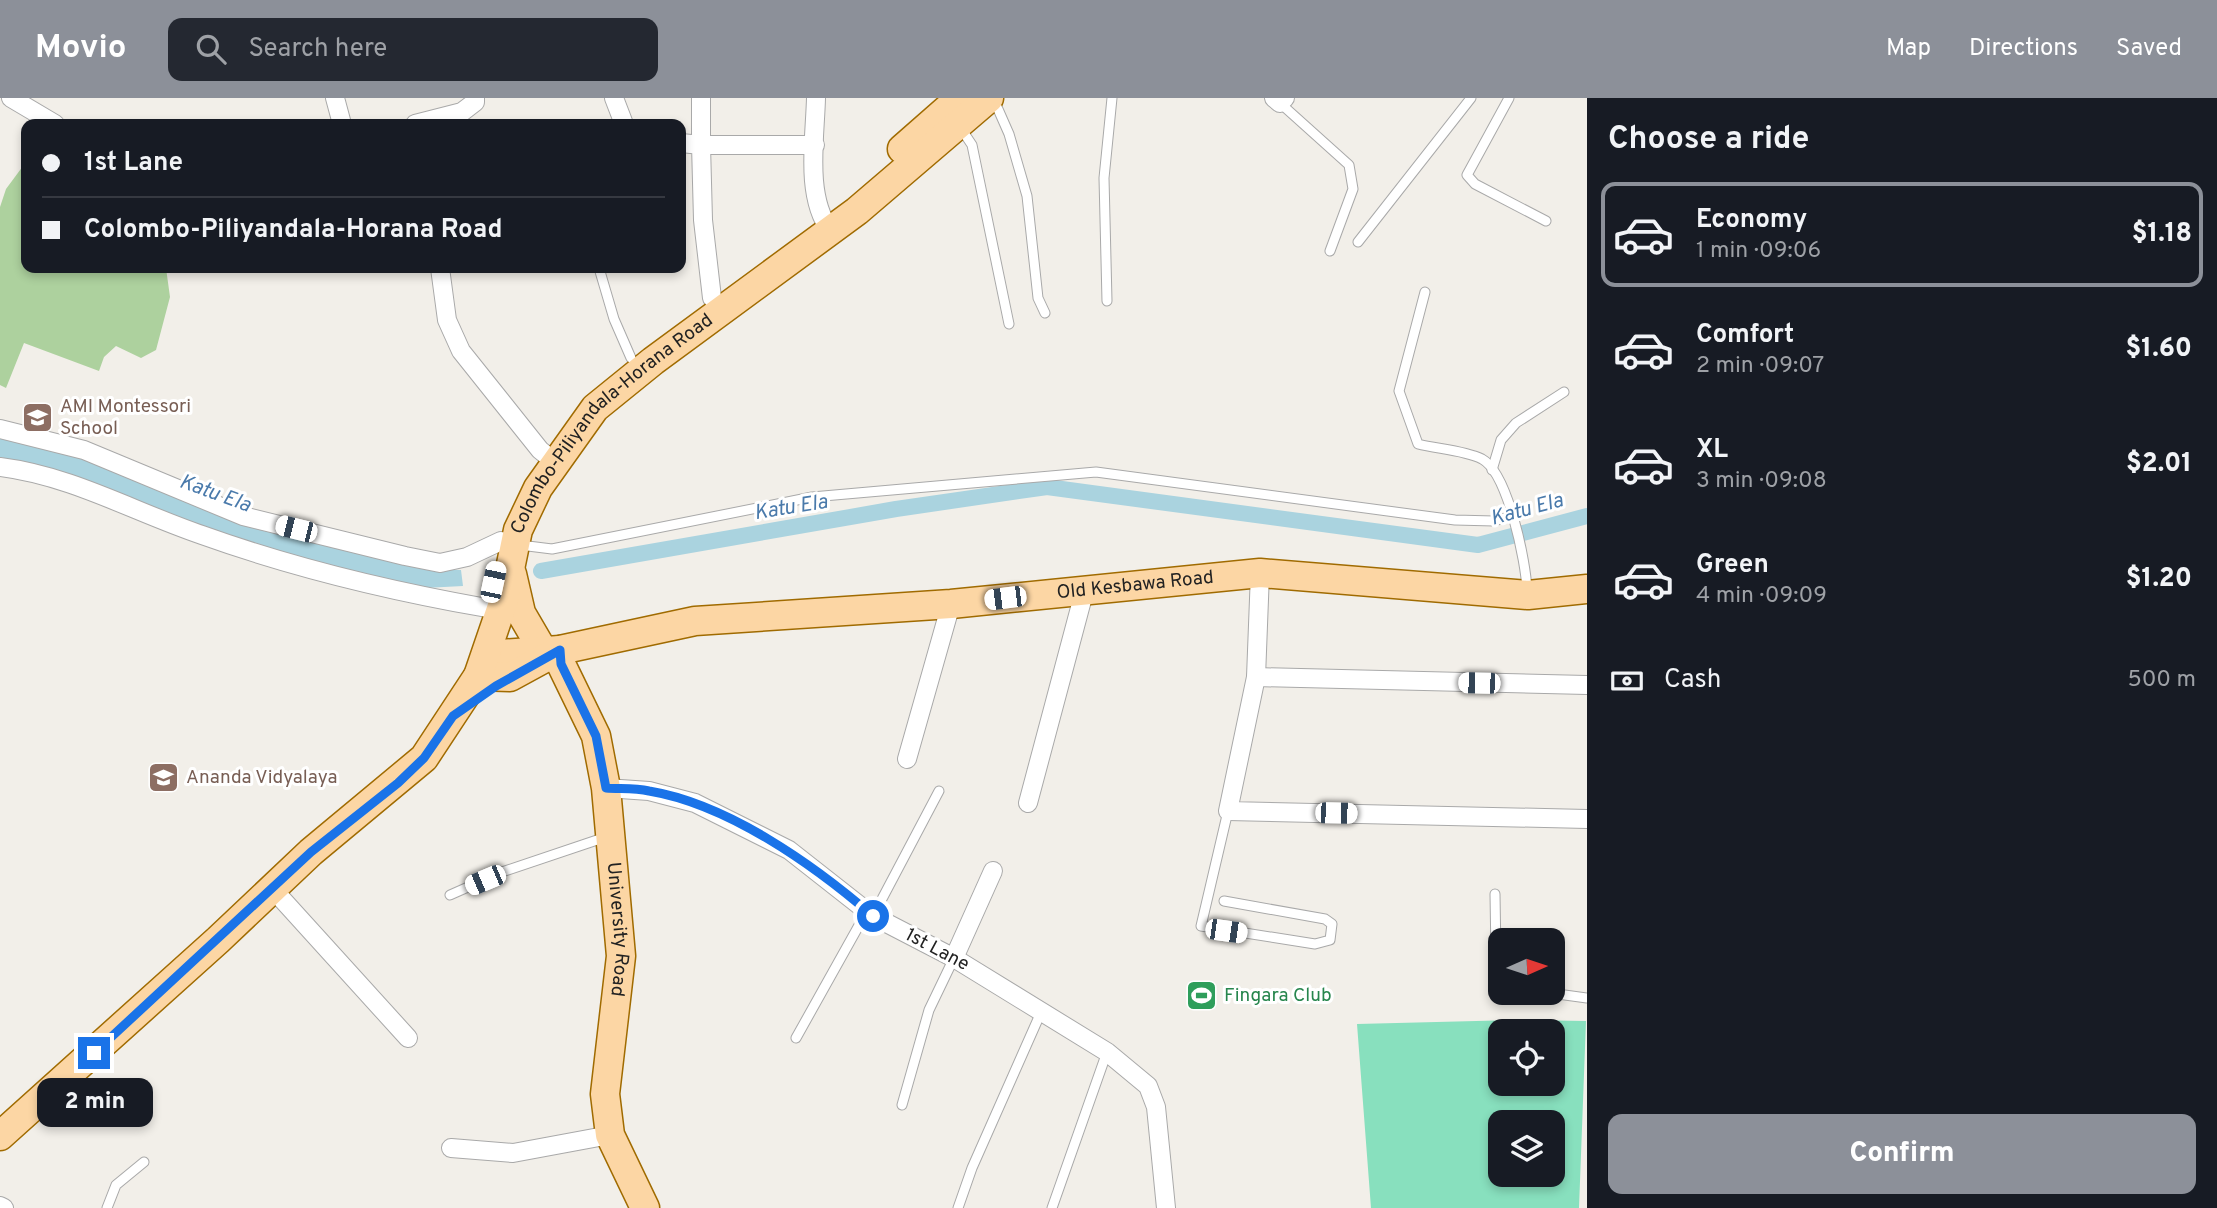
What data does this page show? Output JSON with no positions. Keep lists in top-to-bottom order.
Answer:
{
  "streets": {
    "main road": ["Colombo-Piliyandala-Horana Road", "Old Kesbawa Road", "University Road"],
    "street": ["1st Lane"]
  },
  "crossings": [
    ["Colombo-Piliyandala-Horana Road", "Old Kesbawa Road"],
    ["Colombo-Piliyandala-Horana Road", "University Road"],
    ["Old Kesbawa Road", "University Road"],
    ["University Road", "1st Lane"]
  ],
  "water": ["Katu Ela"],
  "places": {
    "school or university": ["AMI Montessori School", "Ananda Vidyalaya"],
    "sports": ["Fingara Club"]
  },
  "north": "right",
  "page": {
    "header": "Movio",
    "search": "Search here",
    "nav": ["Map", "Directions", "Saved"],
    "heading": "Choose a ride",
    "banner": ["1st Lane", "Colombo-Piliyandala-Horana Road"],
    "list": [
      {
        "name": "Economy",
        "note": "1 min · 09:06",
        "value": "$1.18"
      },
      {
        "name": "Comfort",
        "note": "2 min · 09:07",
        "value": "$1.60"
      },
      {
        "name": "XL",
        "note": "3 min · 09:08",
        "value": "$2.01"
      },
      {
        "name": "Green",
        "note": "4 min · 09:09",
        "value": "$1.20"
      }
    ],
    "pay": ["Cash", "500 m"],
    "bubble": "2 min",
    "buttons": "Confirm"
  }
}
